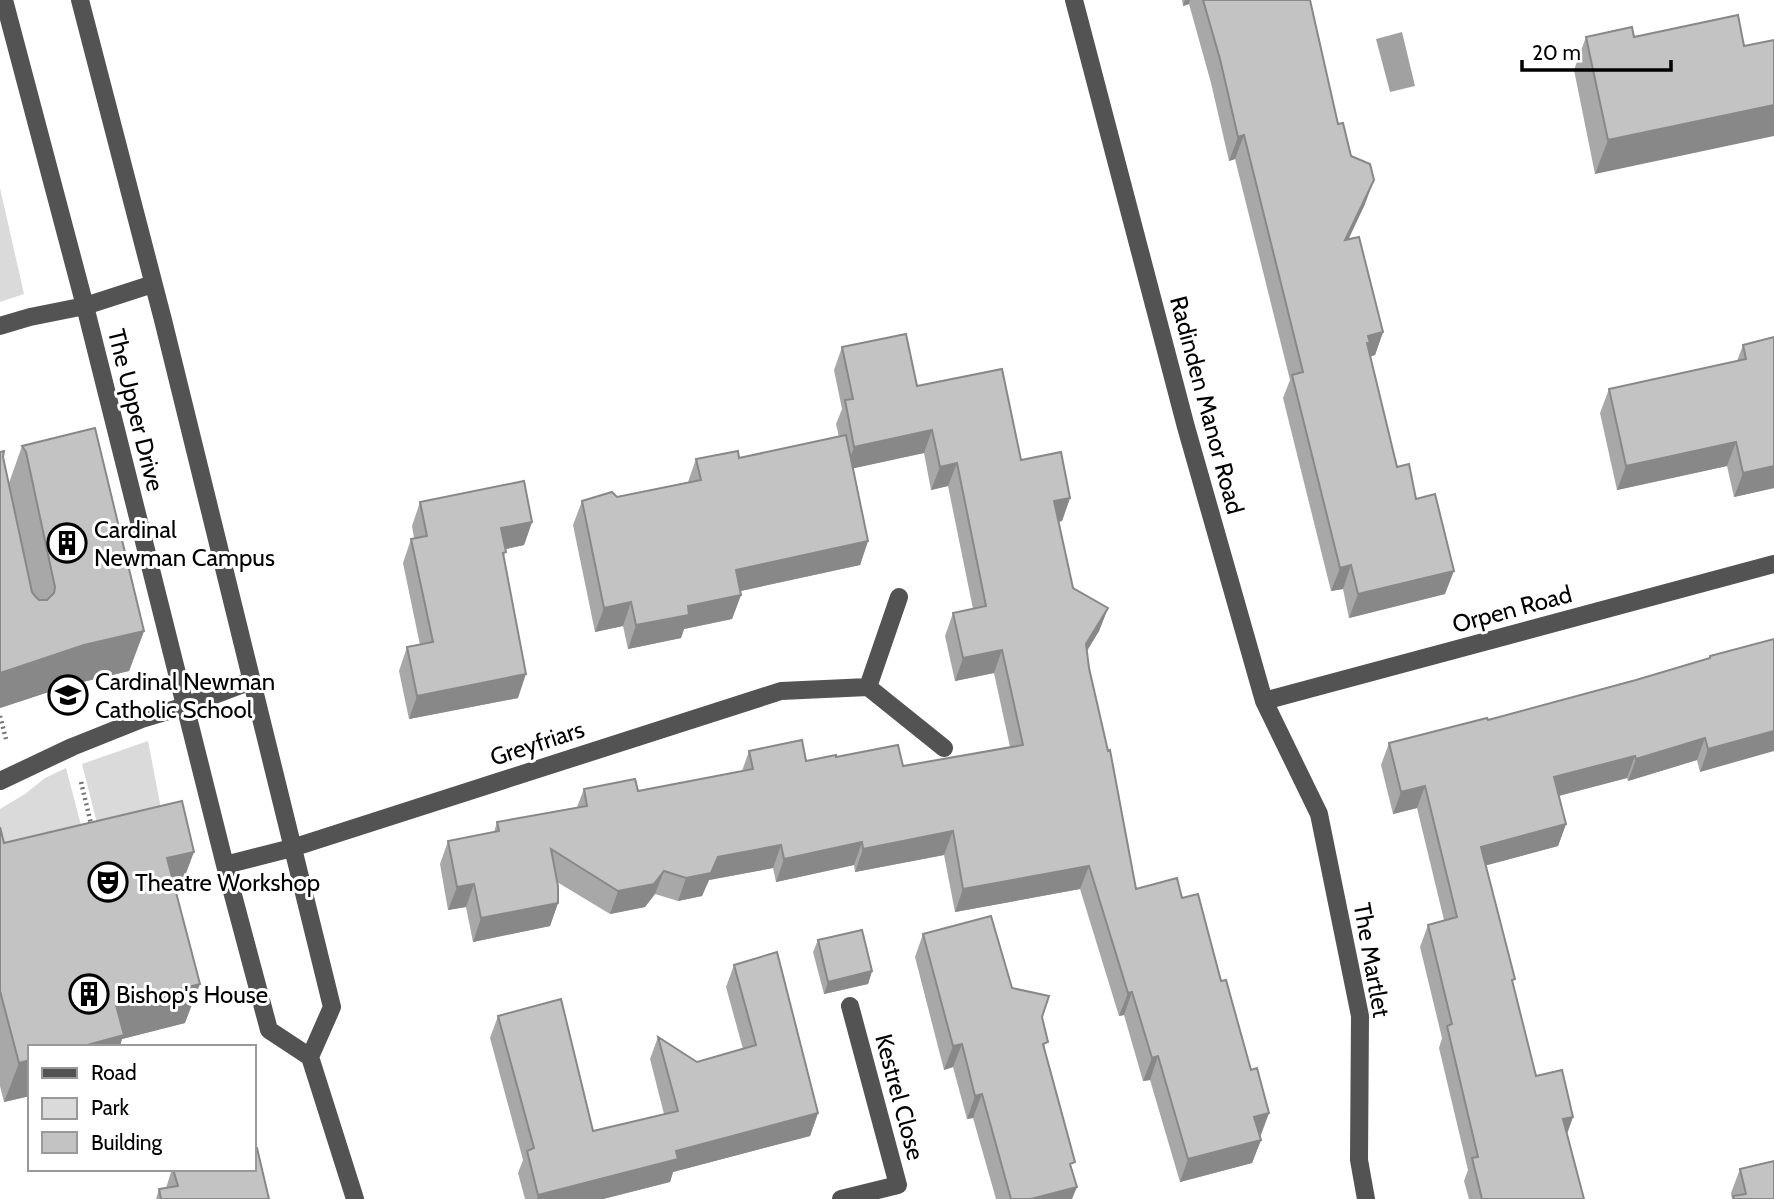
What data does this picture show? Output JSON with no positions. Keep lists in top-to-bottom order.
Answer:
{
  "streets": {
    "street": [
      "Radinden Manor Road",
      "The Upper Drive",
      "Orpen Road",
      "Greyfriars",
      "The Martlet",
      "Kestrel Close"
    ]
  },
  "crossings": [
    ["Radinden Manor Road", "Orpen Road"],
    ["Radinden Manor Road", "The Martlet"],
    ["The Upper Drive", "Greyfriars"]
  ],
  "places": {
    "building": ["Cardinal Newman Campus", "Bishop's House"],
    "school or university": ["Cardinal Newman Catholic School"],
    "theatre": ["Theatre Workshop"]
  },
  "legend": ["Road", "Park", "Building"],
  "scale_bar": "20 m"
}
